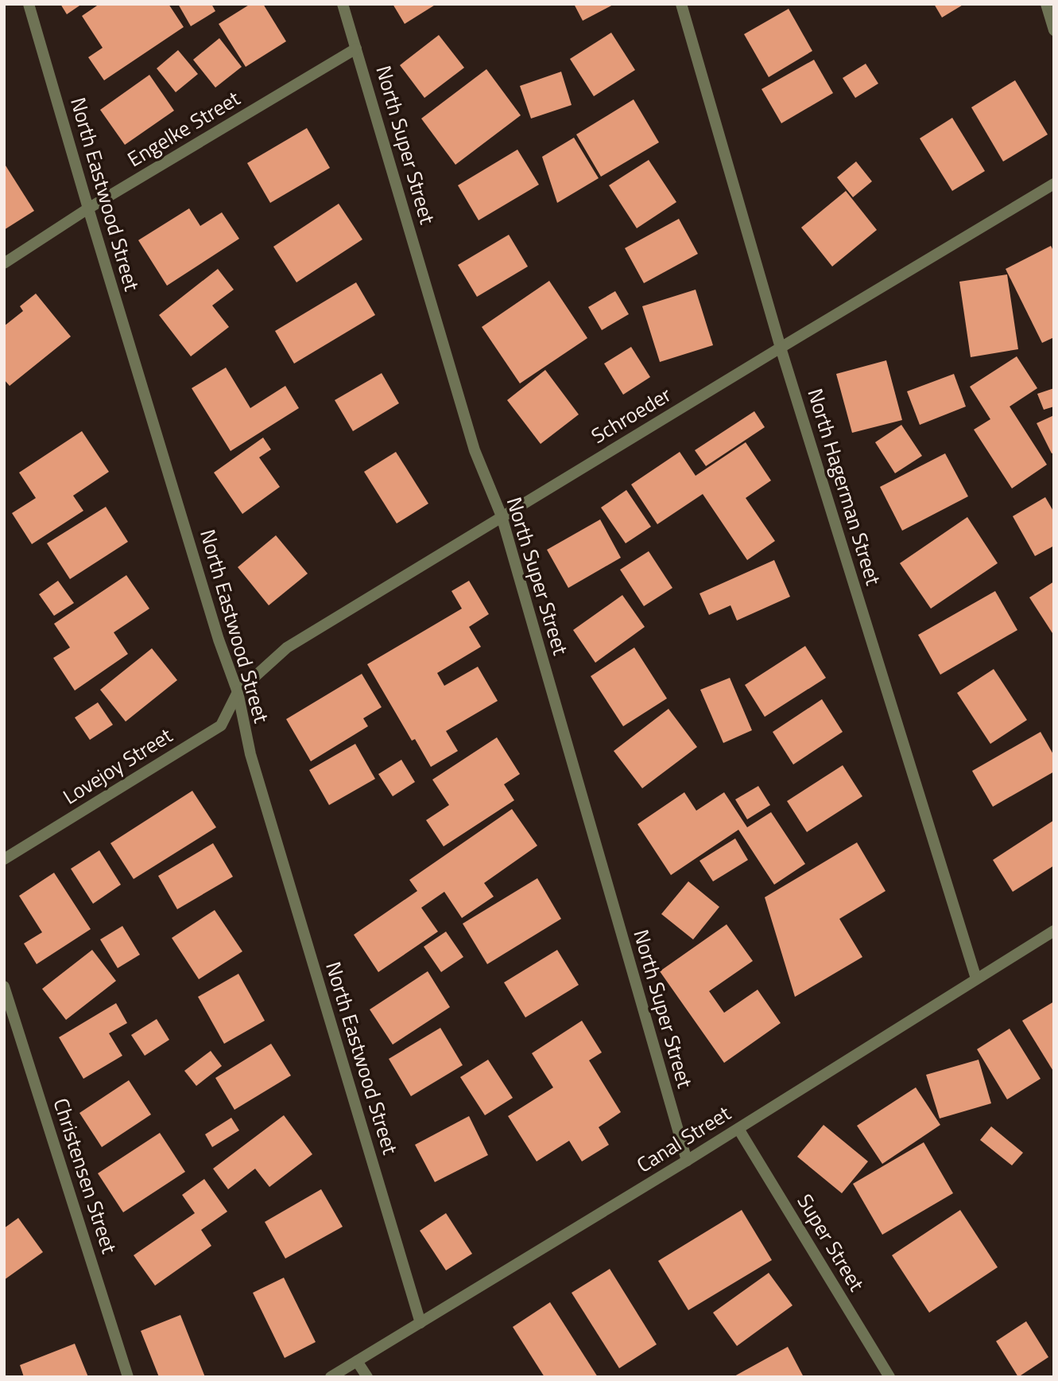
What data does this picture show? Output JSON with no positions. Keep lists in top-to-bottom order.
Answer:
{
  "streets": {
    "street": [
      "Engelke Street",
      "North Super Street",
      "North Eastwood Street",
      "Schroeder",
      "North Hagerman Street",
      "Lovejoy Street",
      "Canal Street",
      "Christensen Street",
      "Super Street"
    ]
  },
  "crossings": [
    ["Engelke Street", "North Super Street"],
    ["Engelke Street", "North Eastwood Street"],
    ["North Super Street", "Schroeder"],
    ["North Super Street", "Canal Street"],
    ["North Eastwood Street", "Schroeder"],
    ["North Eastwood Street", "Lovejoy Street"],
    ["North Eastwood Street", "Canal Street"],
    ["Schroeder", "North Hagerman Street"],
    ["Schroeder", "Lovejoy Street"],
    ["North Hagerman Street", "Canal Street"],
    ["Canal Street", "Super Street"]
  ]
}
